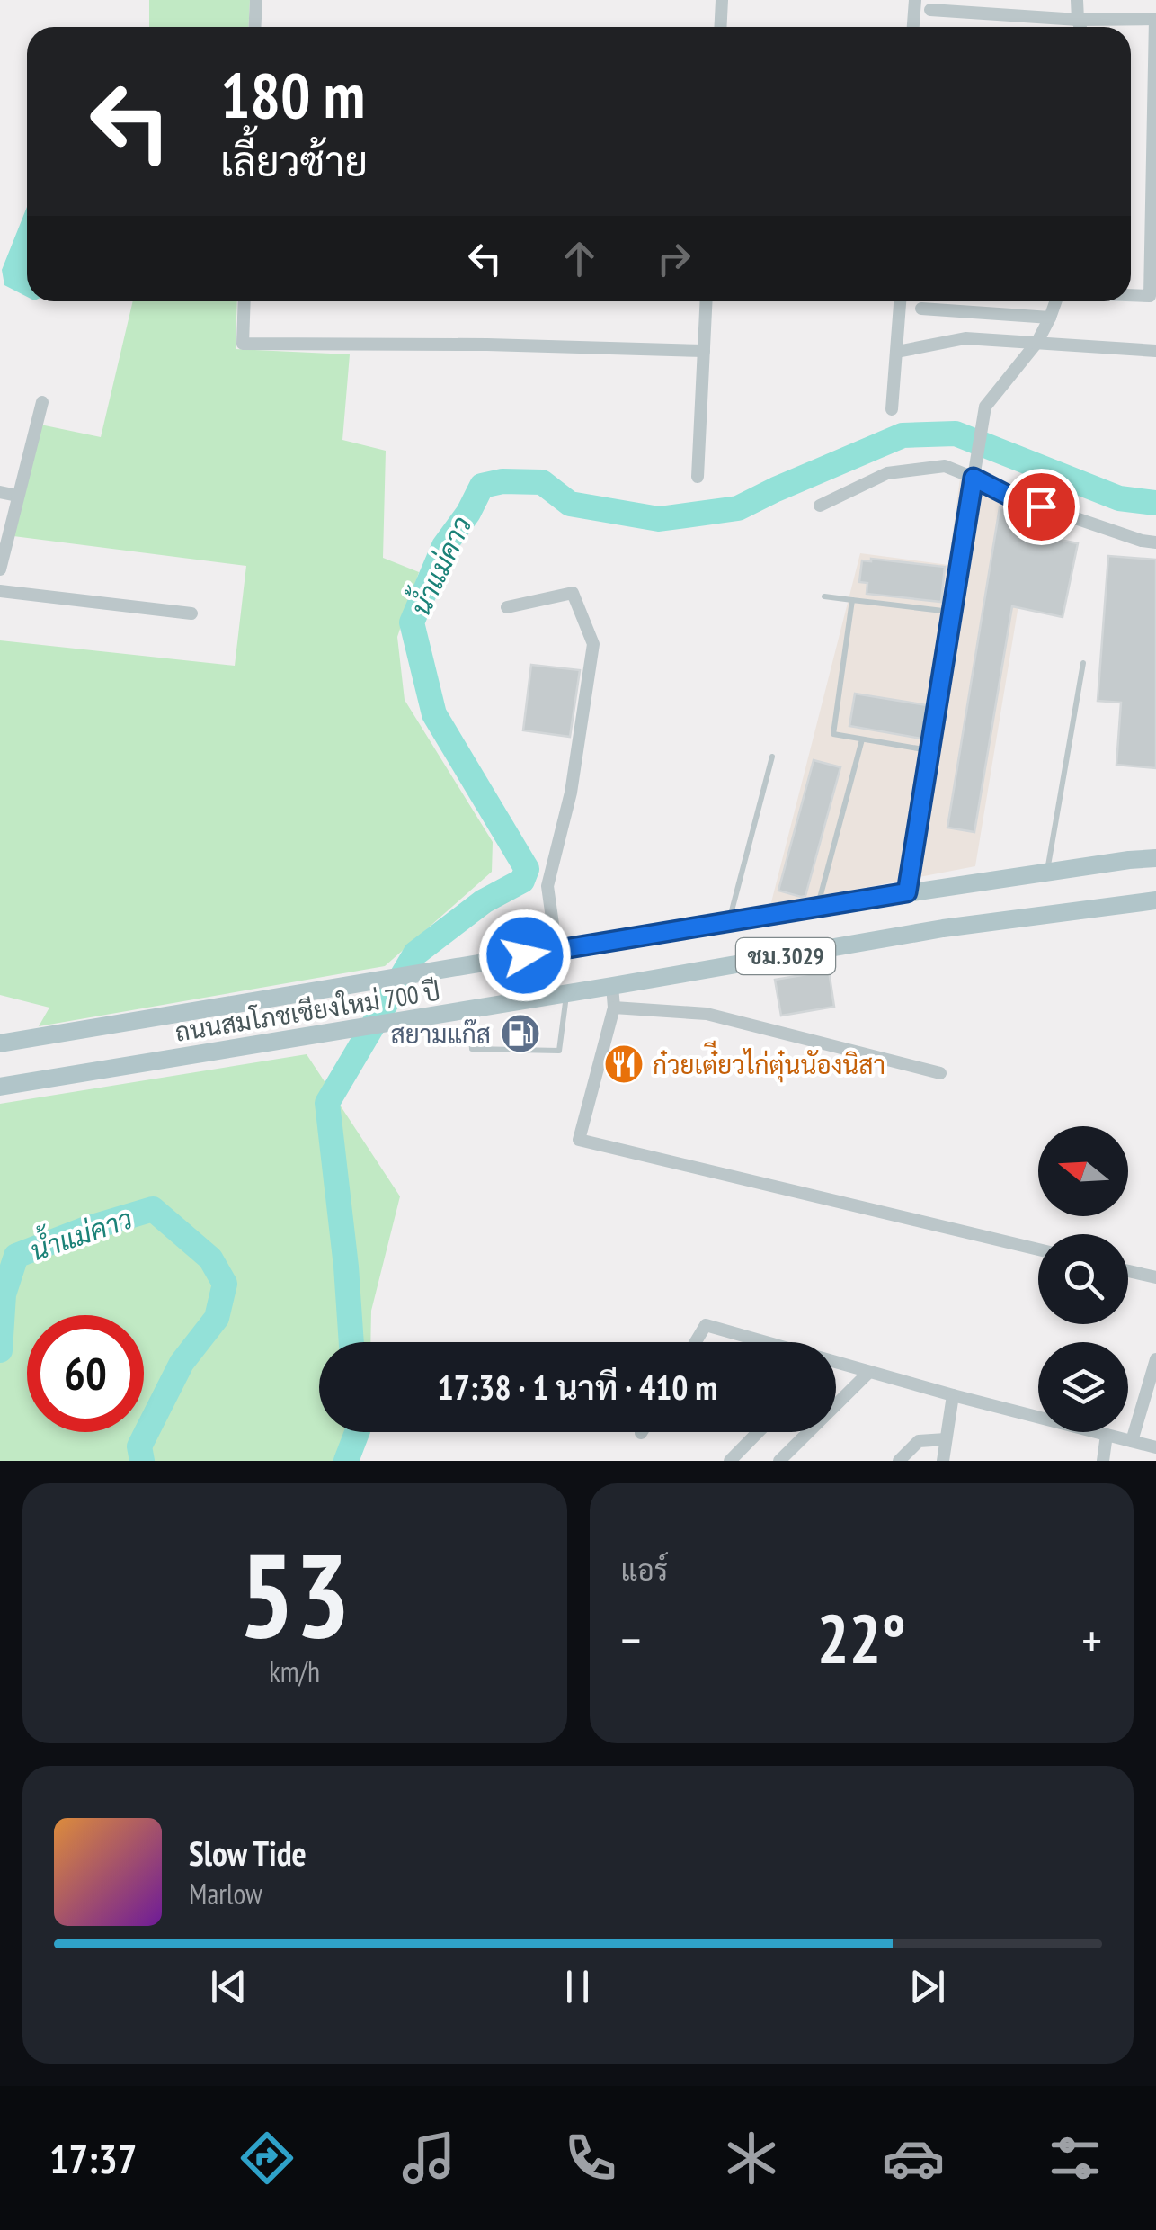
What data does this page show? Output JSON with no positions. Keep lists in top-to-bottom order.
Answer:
{
  "streets": {
    "main road": ["ชม.3029", "ถนนสมโภชเชียงใหม่ 700 ปี"]
  },
  "water": ["น้ำแม่คาว"],
  "places": {
    "fuel station": ["สยามแก๊ส"],
    "restaurant": ["ก๋วยเต๋ียวไก่ตุ๋นนัองนิสา"]
  },
  "north": "left",
  "page": {
    "turn": ["180 m", "เลี้ยวซ้าย"],
    "limit": "60",
    "trip": "17:38 · 1 นาที · 410 m",
    "tile": [
      ["53", "km/h"],
      "แอร์"
    ],
    "heat": ["−", "22°", "+"],
    "song": ["Slow Tide", "Marlow"],
    "tabs": "17:37"
  }
}
